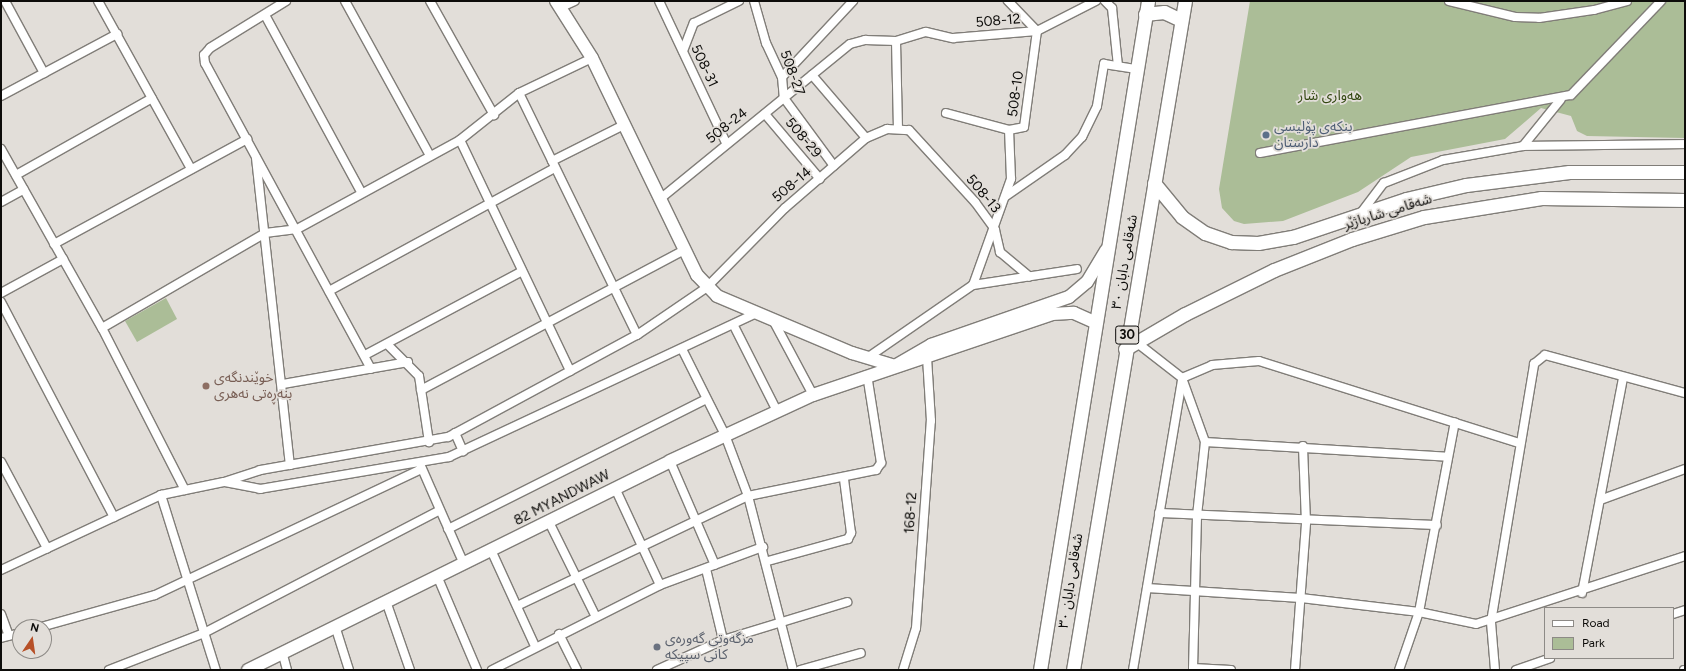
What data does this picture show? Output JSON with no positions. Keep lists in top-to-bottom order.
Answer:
{
  "streets": {
    "main road": ["شەقامی شارباژێر", "شەقامی دابان ٣٠", "30"],
    "street": [
      "508-12",
      "508-31",
      "508-27",
      "508-10",
      "508-24",
      "508-29",
      "508-14",
      "508-13",
      "82 MYANDWAW",
      "168-12"
    ]
  },
  "crossings": [
    ["508-12", "508-27"],
    ["508-12", "508-10"],
    ["508-12", "508-24"],
    ["508-31", "508-24"],
    ["508-27", "508-24"],
    ["508-27", "508-14"],
    ["508-24", "508-29"],
    ["508-29", "508-14"],
    ["508-14", "508-13"],
    ["شەقامی شارباژێر", "شەقامی دابان ٣٠"]
  ],
  "parks": ["هەواری شار"],
  "places": ["بنکەی پۆلیسی دارستان", "خوێندنگەی بنەڕەتی نەهری", "مزگەوتی گەورەی کانی سپیکە"],
  "legend": ["Road", "Park"],
  "north": "top"
}
